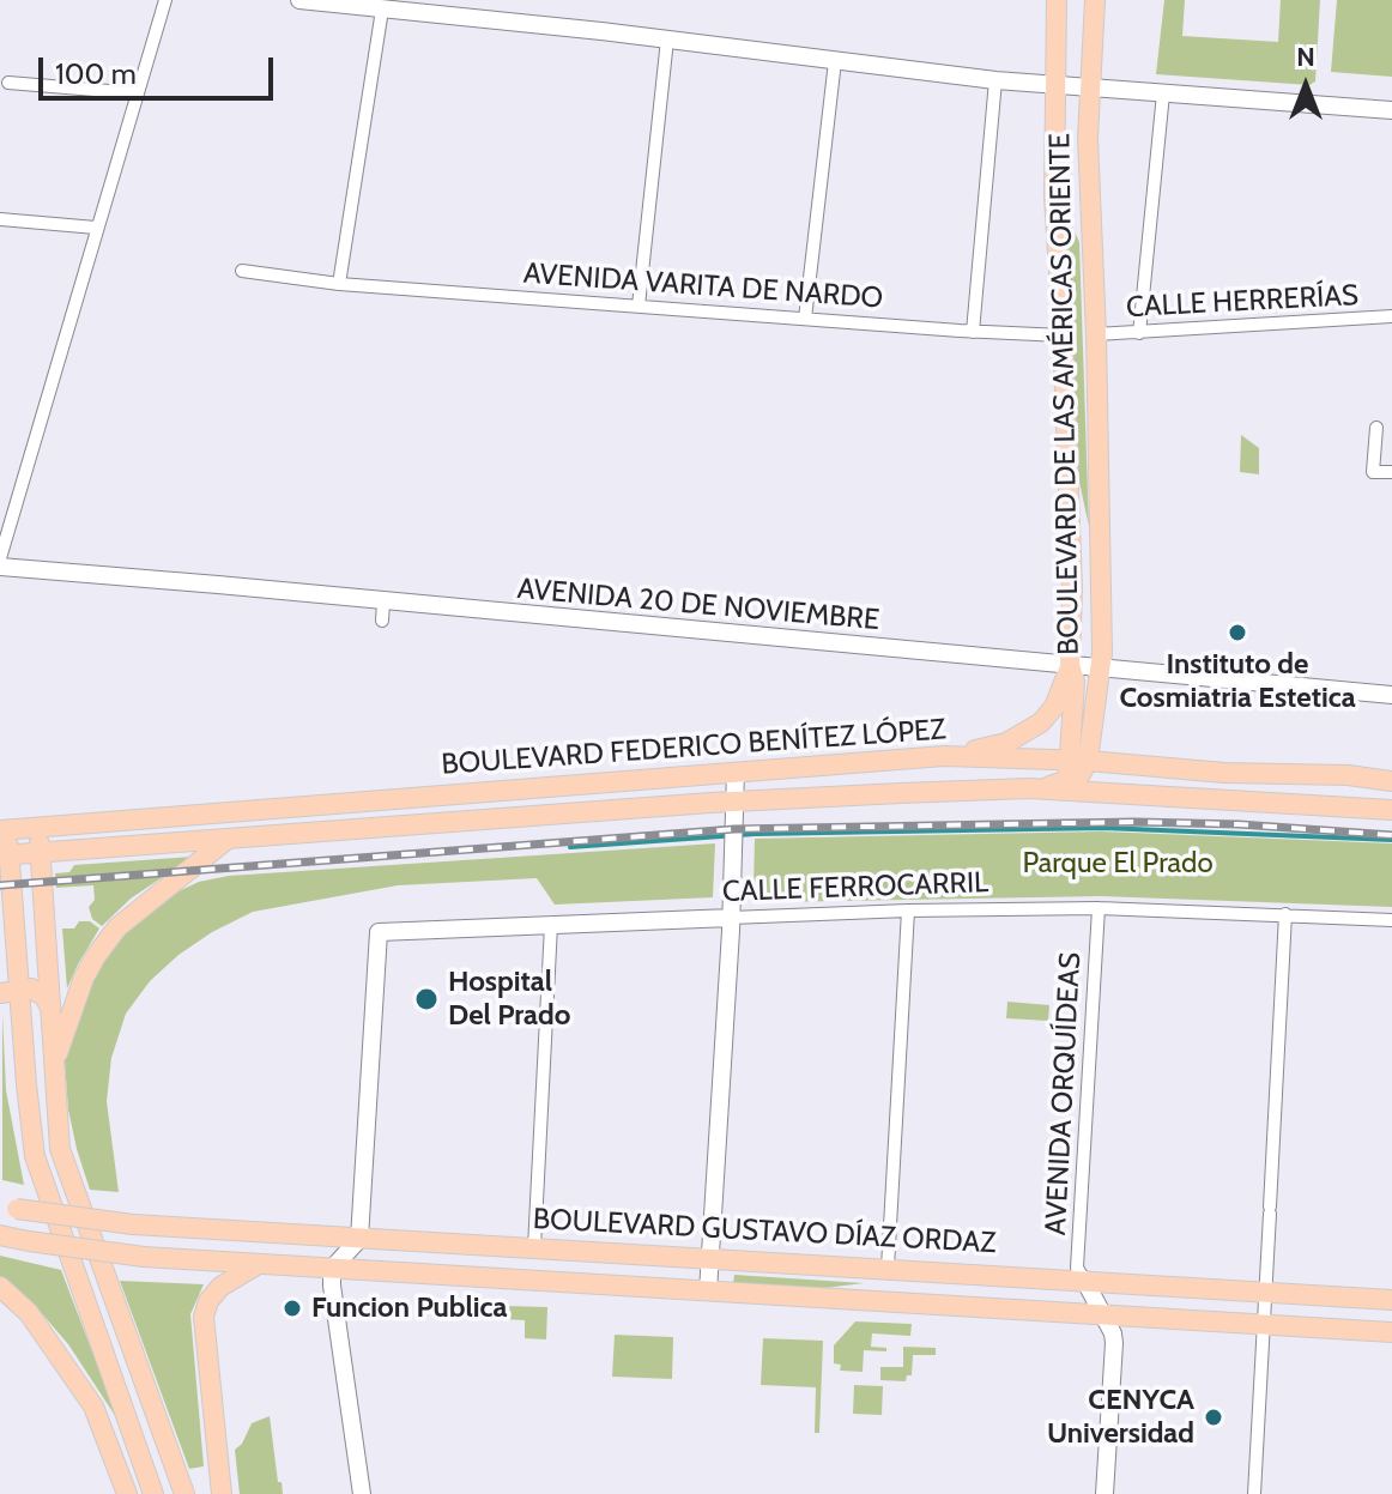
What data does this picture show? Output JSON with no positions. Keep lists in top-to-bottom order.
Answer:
{
  "streets": {
    "main road": ["BOULEVARD DE LAS AMÉRICAS ORIENTE", "BOULEVARD FEDERICO BENÍTEZ LÓPEZ", "BOULEVARD GUSTAVO DÍAZ ORDAZ"],
    "street": [
      "AVENIDA VARITA DE NARDO",
      "CALLE HERRERÍAS",
      "AVENIDA 20 DE NOVIEMBRE",
      "CALLE FERROCARRIL",
      "AVENIDA ORQUÍDEAS"
    ]
  },
  "crossings": [
    ["AVENIDA VARITA DE NARDO", "BOULEVARD DE LAS AMÉRICAS ORIENTE"],
    ["CALLE HERRERÍAS", "BOULEVARD DE LAS AMÉRICAS ORIENTE"],
    ["BOULEVARD DE LAS AMÉRICAS ORIENTE", "AVENIDA 20 DE NOVIEMBRE"],
    ["BOULEVARD DE LAS AMÉRICAS ORIENTE", "BOULEVARD FEDERICO BENÍTEZ LÓPEZ"],
    ["CALLE FERROCARRIL", "AVENIDA ORQUÍDEAS"],
    ["CALLE FERROCARRIL", "BOULEVARD GUSTAVO DÍAZ ORDAZ"],
    ["AVENIDA ORQUÍDEAS", "BOULEVARD GUSTAVO DÍAZ ORDAZ"]
  ],
  "parks": ["Parque El Prado"],
  "places": [
    "Instituto de Cosmiatria Estetica",
    "Hospital Del Prado",
    "Funcion Publica",
    "CENYCA Universidad"
  ],
  "scale_bar": "100 m",
  "north": "top"
}
